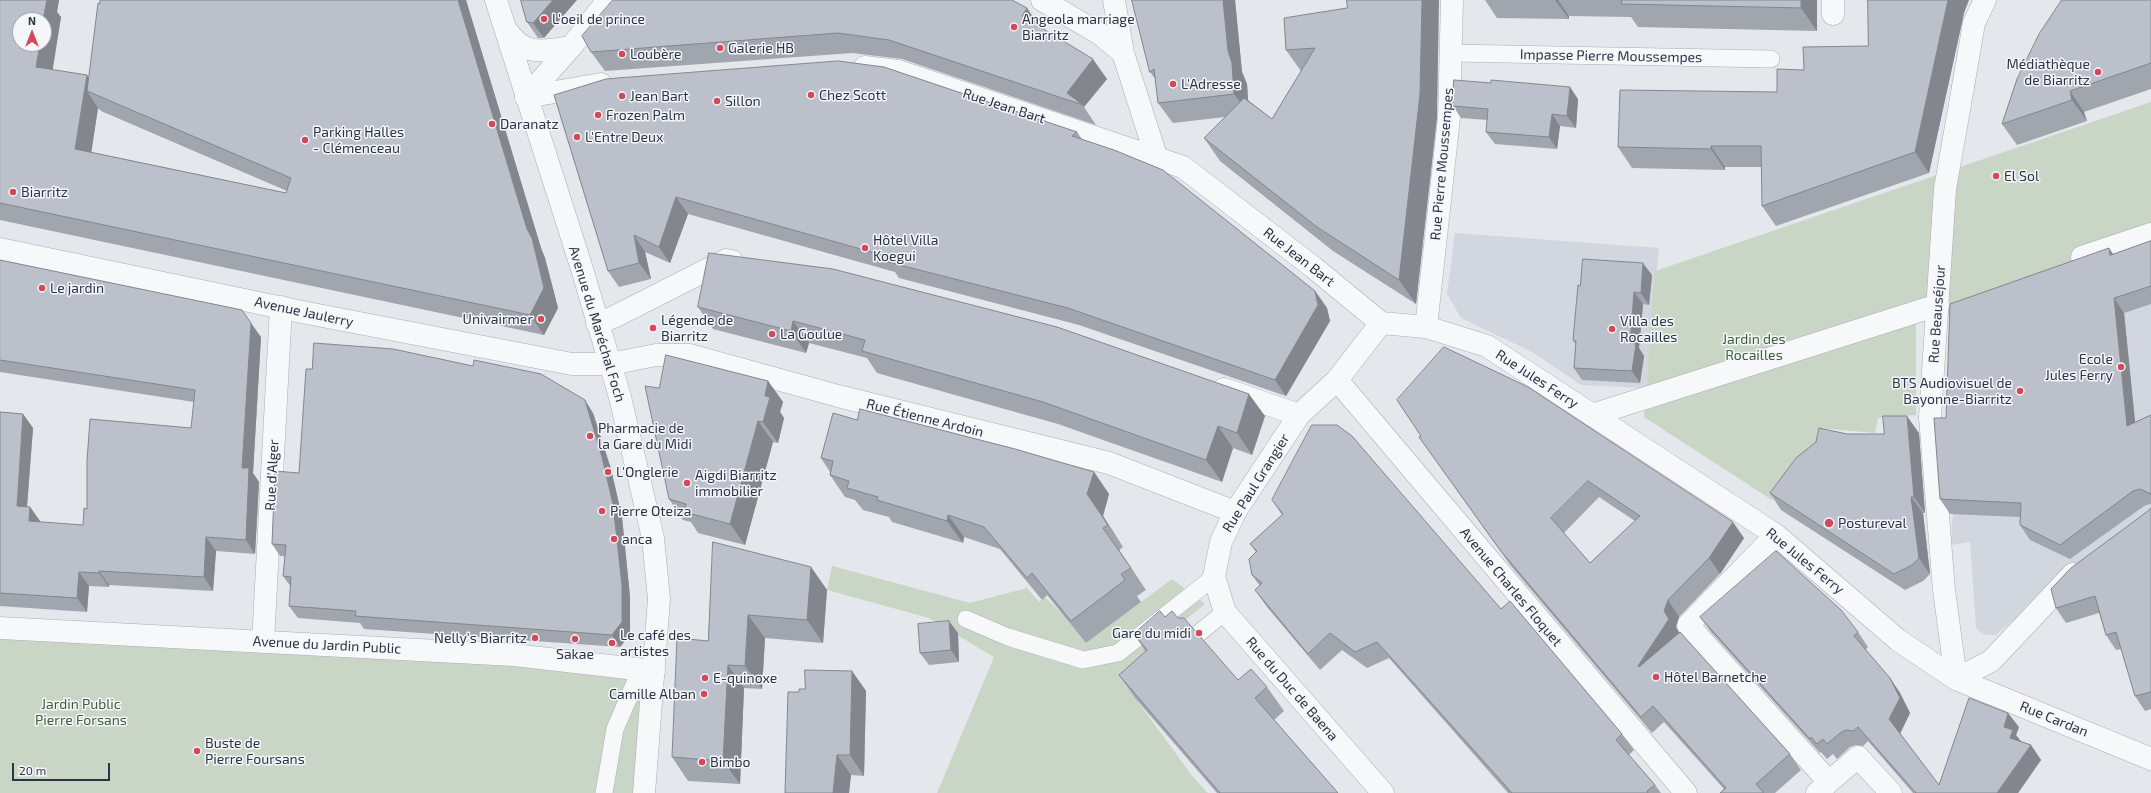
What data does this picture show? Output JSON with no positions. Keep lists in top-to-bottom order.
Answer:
{
  "streets": {
    "street": [
      "Rue Jean Bart",
      "Rue Pierre Moussempes",
      "Avenue Jaulerry",
      "Rue Beauséjour",
      "Avenue du Maréchal Foch",
      "Rue Jules Ferry",
      "Rue Étienne Ardoin",
      "Rue d'Alger",
      "Rue Paul Grangier",
      "Avenue Charles Floquet",
      "Avenue du Jardin Public",
      "Rue du Duc de Baena",
      "Rue Cardan"
    ],
    "lane": ["Impasse Pierre Moussempes"]
  },
  "crossings": [
    ["Impasse Pierre Moussempes", "Rue Pierre Moussempes"],
    ["Rue Jean Bart", "Rue Paul Grangier"],
    ["Rue Pierre Moussempes", "Rue Jules Ferry"],
    ["Avenue Jaulerry", "Avenue du Maréchal Foch"],
    ["Avenue Jaulerry", "Rue Étienne Ardoin"],
    ["Avenue Jaulerry", "Rue d'Alger"],
    ["Rue Beauséjour", "Rue Jules Ferry"],
    ["Rue Beauséjour", "Rue Cardan"],
    ["Avenue du Maréchal Foch", "Rue Étienne Ardoin"],
    ["Avenue du Maréchal Foch", "Avenue du Jardin Public"],
    ["Rue Jules Ferry", "Rue Cardan"],
    ["Rue Étienne Ardoin", "Rue Paul Grangier"],
    ["Rue d'Alger", "Avenue du Jardin Public"],
    ["Rue Paul Grangier", "Avenue Charles Floquet"],
    ["Rue Paul Grangier", "Rue du Duc de Baena"]
  ],
  "parks": ["Jardin des Rocailles", "Jardin Public Pierre Forsans"],
  "places": [
    "L'oeil de prince",
    "Angeola marriage Biarritz",
    "Galerie HB",
    "Loubère",
    "Médiathèque de Biarritz",
    "L'Adresse",
    "Chez Scott",
    "Jean Bart",
    "Sillon",
    "Frozen Palm",
    "Daranatz",
    "L'Entre Deux",
    "Parking Halles - Clémenceau",
    "El Sol",
    "Biarritz",
    "Hôtel Villa Koegui",
    "Le jardin",
    "Univairmer",
    "Légende de Biarritz",
    "Villa des Rocailles",
    "La Goulue",
    "Ecole Jules Ferry",
    "BTS Audiovisuel de Bayonne-Biarritz",
    "Pharmacie de la Gare du Midi",
    "L'Onglerie",
    "Aigdi Biarritz immobilier",
    "Pierre Oteiza",
    "Postureval",
    "anca",
    "Gare du midi",
    "Nelly's Biarritz",
    "Sakae",
    "Le café des artistes",
    "Hôtel Barnetche",
    "E-quinoxe",
    "Camille Alban",
    "Buste de Pierre Foursans",
    "Bimbo"
  ],
  "scale_bar": "20 m",
  "north": "top"
}
